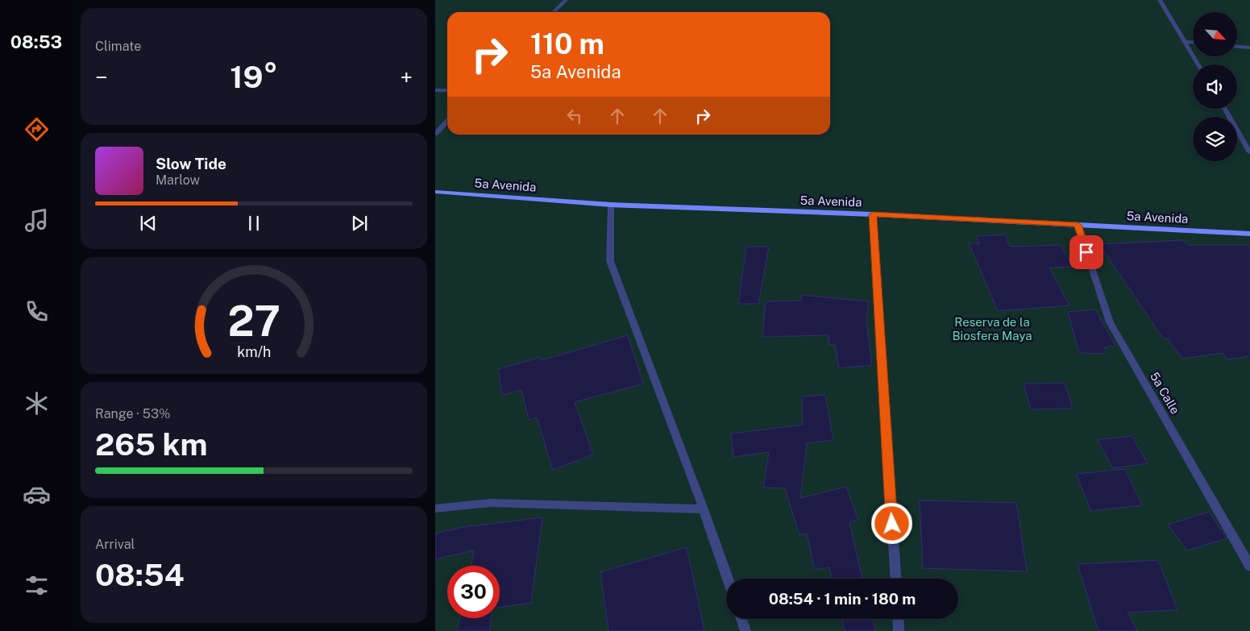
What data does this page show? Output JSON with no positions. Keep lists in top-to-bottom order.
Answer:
{
  "streets": {
    "street": ["5a Avenida", "5a Calle"]
  },
  "crossings": [
    ["5a Avenida", "5a Calle"]
  ],
  "parks": ["Reserva de la Biosfera Maya"],
  "north": "bottom right",
  "page": {
    "tabs": "08:53",
    "tile": [
      "Climate",
      ["Range · 53%", "265 km"],
      ["Arrival", "08:54"]
    ],
    "turn": ["110 m", "5a Avenida"],
    "heat": ["−", "19°", "+"],
    "song": ["Slow Tide", "Marlow"],
    "limit": "30",
    "trip": "08:54 · 1 min · 180 m",
    "gauge": ["27", "km/h"]
  }
}
